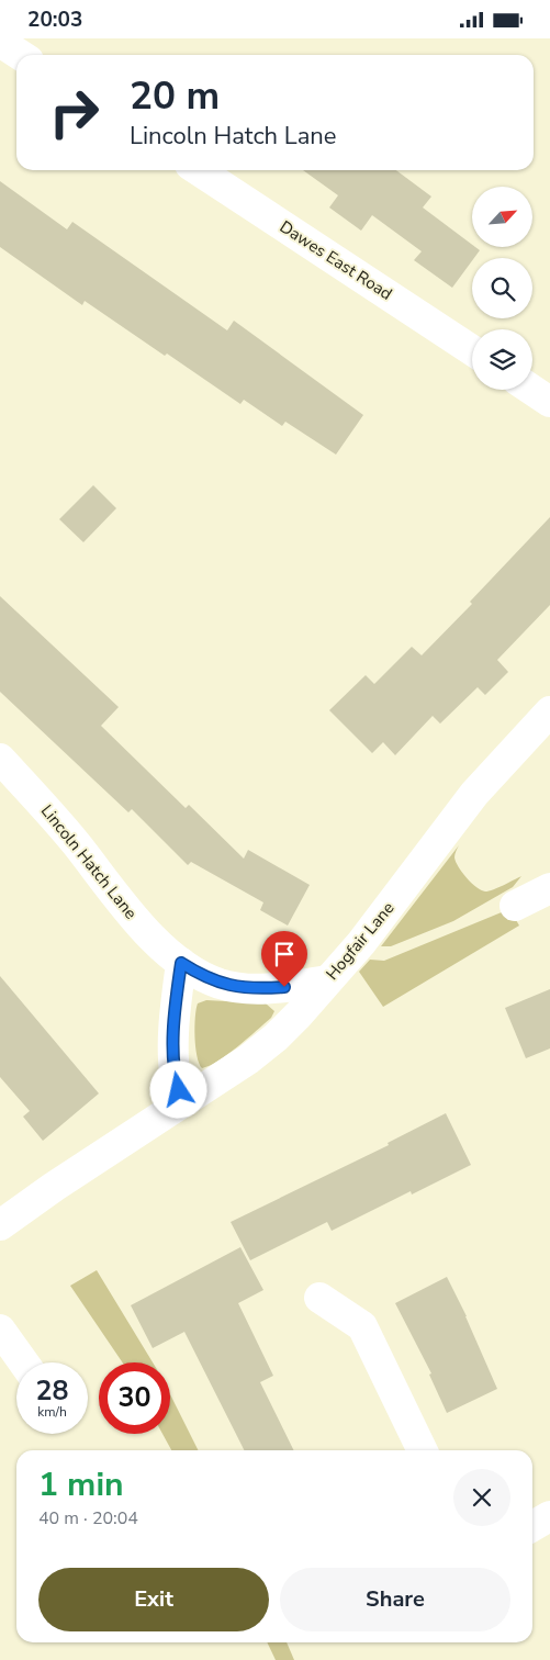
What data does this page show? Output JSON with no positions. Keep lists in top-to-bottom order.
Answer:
{
  "streets": {
    "street": ["Dawes East Road", "Lincoln Hatch Lane", "Hogfair Lane"]
  },
  "crossings": [
    ["Lincoln Hatch Lane", "Hogfair Lane"]
  ],
  "north": "top right",
  "page": {
    "status": "20:03",
    "turn": ["20 m", "Lincoln Hatch Lane"],
    "speed": "28 km/h",
    "limit": "30",
    "heading": ["1 min", "40 m · 20:04"],
    "buttons": ["Exit", "Share"]
  }
}
